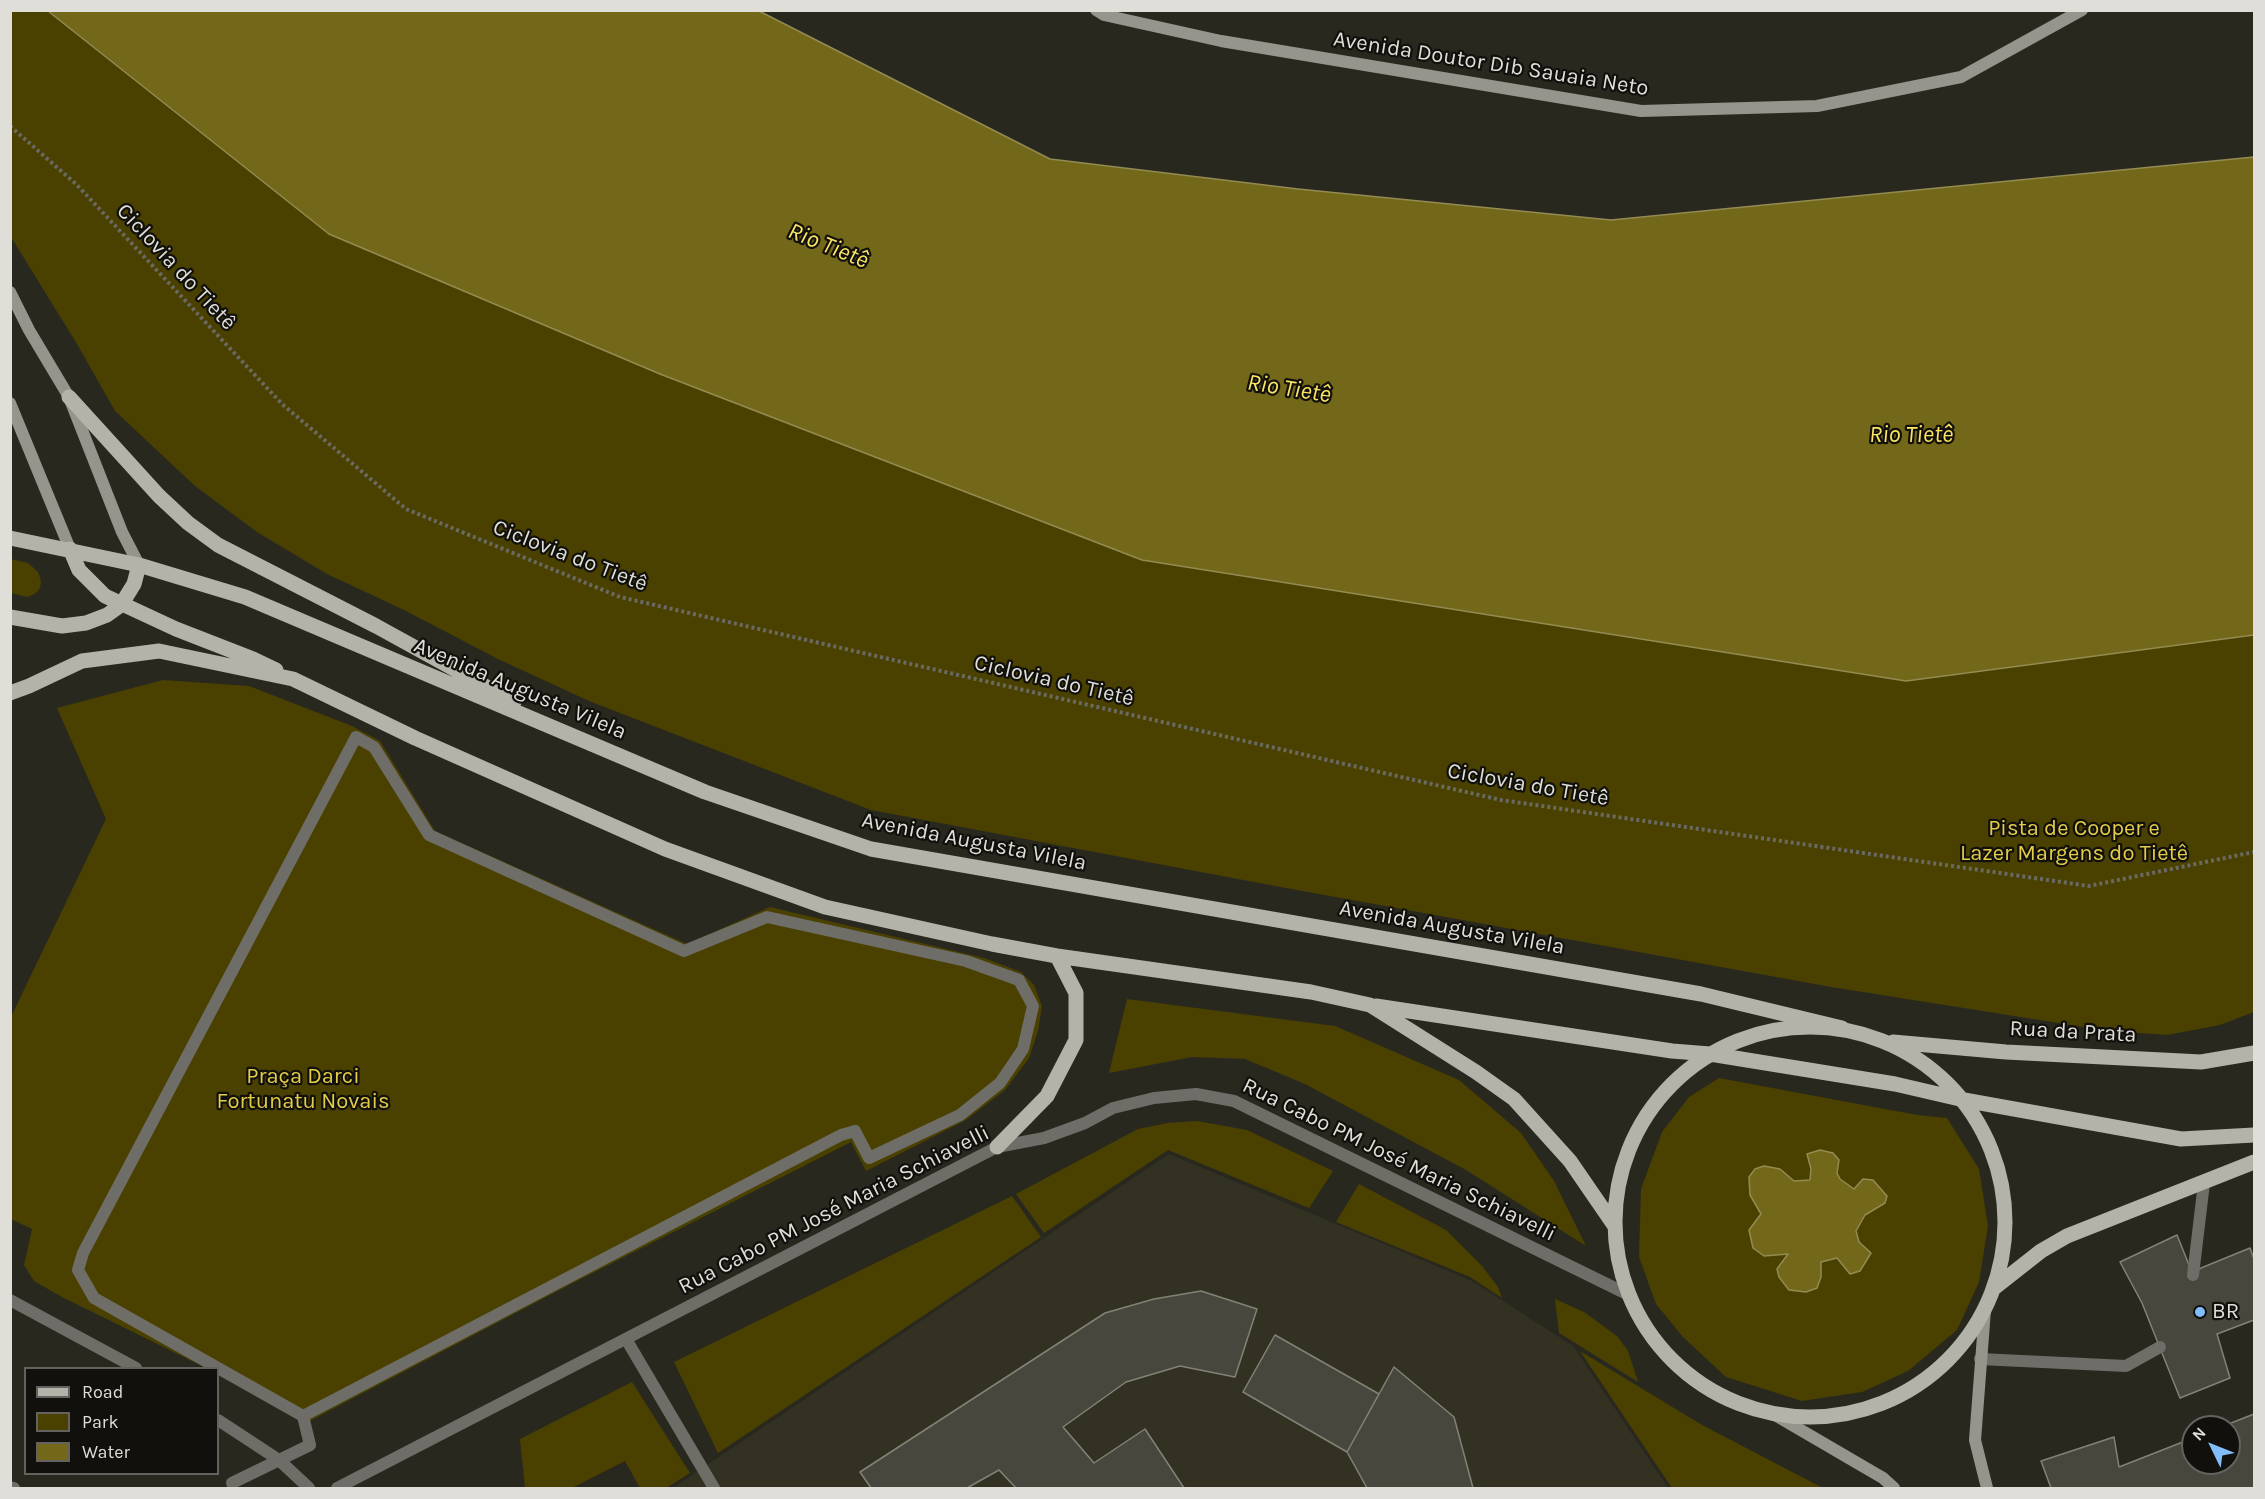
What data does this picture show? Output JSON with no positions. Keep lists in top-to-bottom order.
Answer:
{
  "streets": {
    "main road": ["Avenida Doutor Dib Sauaia Neto", "Avenida Augusta Vilela", "Rua da Prata"],
    "street": ["Rua Cabo PM José Maria Schiavelli"],
    "path": ["Ciclovia do Tietê"]
  },
  "water": ["Rio Tietê"],
  "parks": ["Pista de Cooper e Lazer Margens do Tietê", "Praça Darci Fortunatu Novais"],
  "places": ["BR"],
  "legend": ["Road", "Park", "Water"],
  "north": "top left"
}
